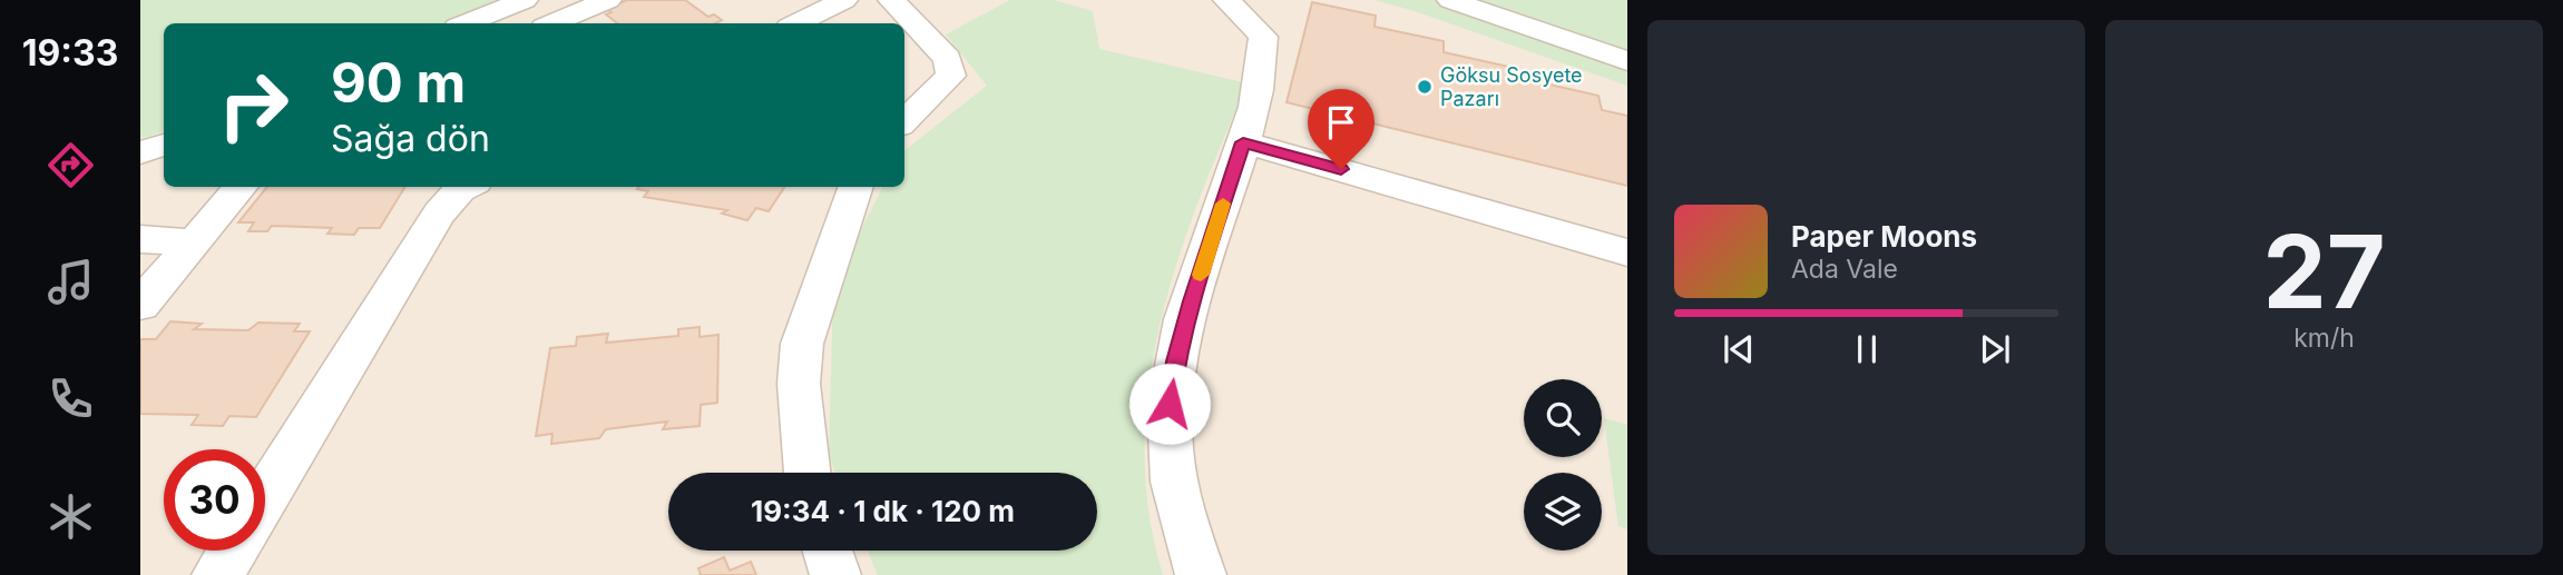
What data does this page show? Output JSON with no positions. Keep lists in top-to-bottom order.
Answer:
{
  "places": ["Göksu Sosyete Pazarı"],
  "page": {
    "tabs": "19:33",
    "tile": ["27", "km/h"],
    "turn": ["90 m", "Sağa dön"],
    "song": ["Paper Moons", "Ada Vale"],
    "limit": "30",
    "trip": "19:34 · 1 dk · 120 m"
  }
}
